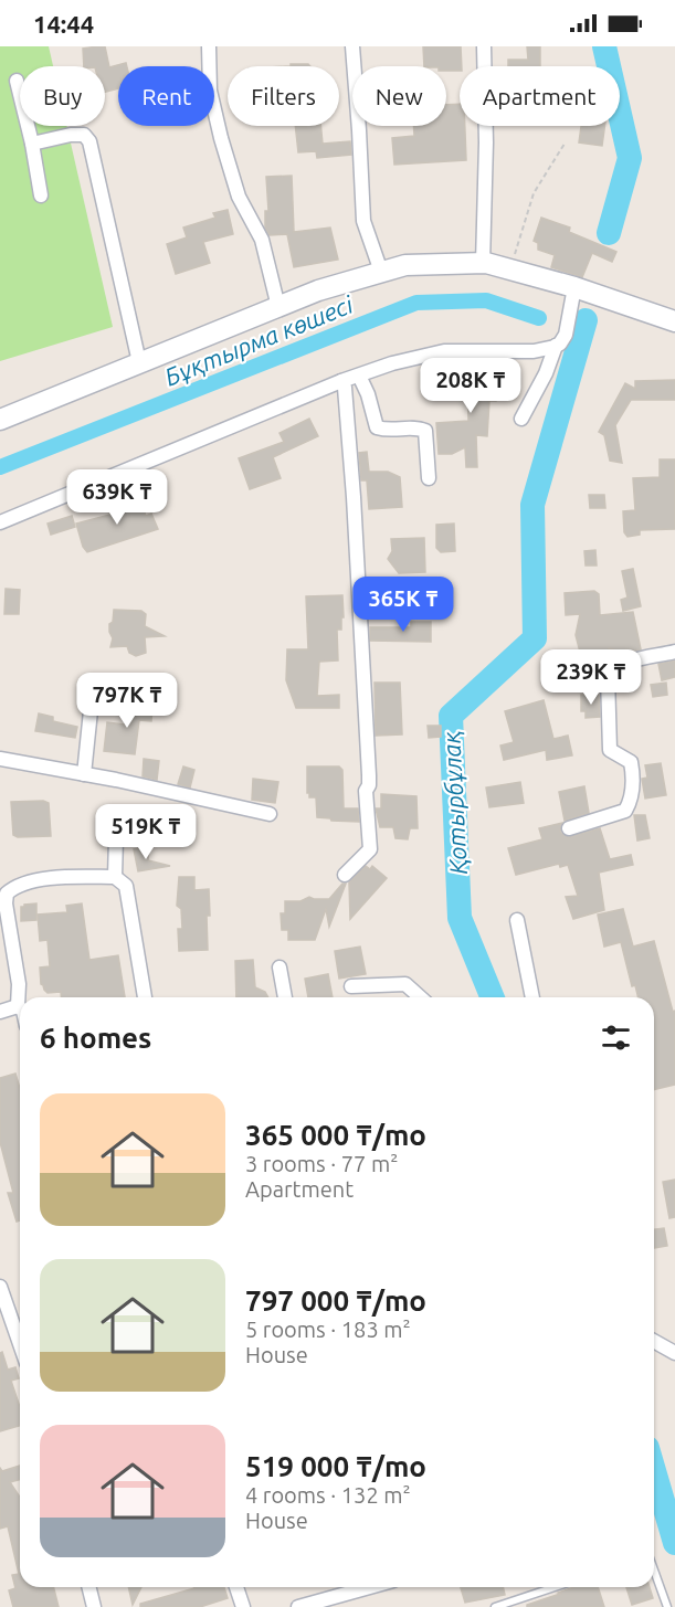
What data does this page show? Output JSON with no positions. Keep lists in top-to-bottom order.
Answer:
{
  "water": ["Бұқтырма көшесі", "Қотырбұлақ"],
  "page": {
    "status": "14:44",
    "chip": [
      "Buy",
      "Rent",
      "Filters",
      "New",
      "Apartment"
    ],
    "price": [
      "208K ₸",
      "639K ₸",
      "365K ₸",
      "239K ₸",
      "797K ₸",
      "519K ₸"
    ],
    "heading": "6 homes",
    "list": [
      {
        "name": "365 000 ₸/mo",
        "note": "3 rooms · 77 m² · Apartment"
      },
      {
        "name": "797 000 ₸/mo",
        "note": "5 rooms · 183 m² · House"
      },
      {
        "name": "519 000 ₸/mo",
        "note": "4 rooms · 132 m² · House"
      }
    ]
  }
}
